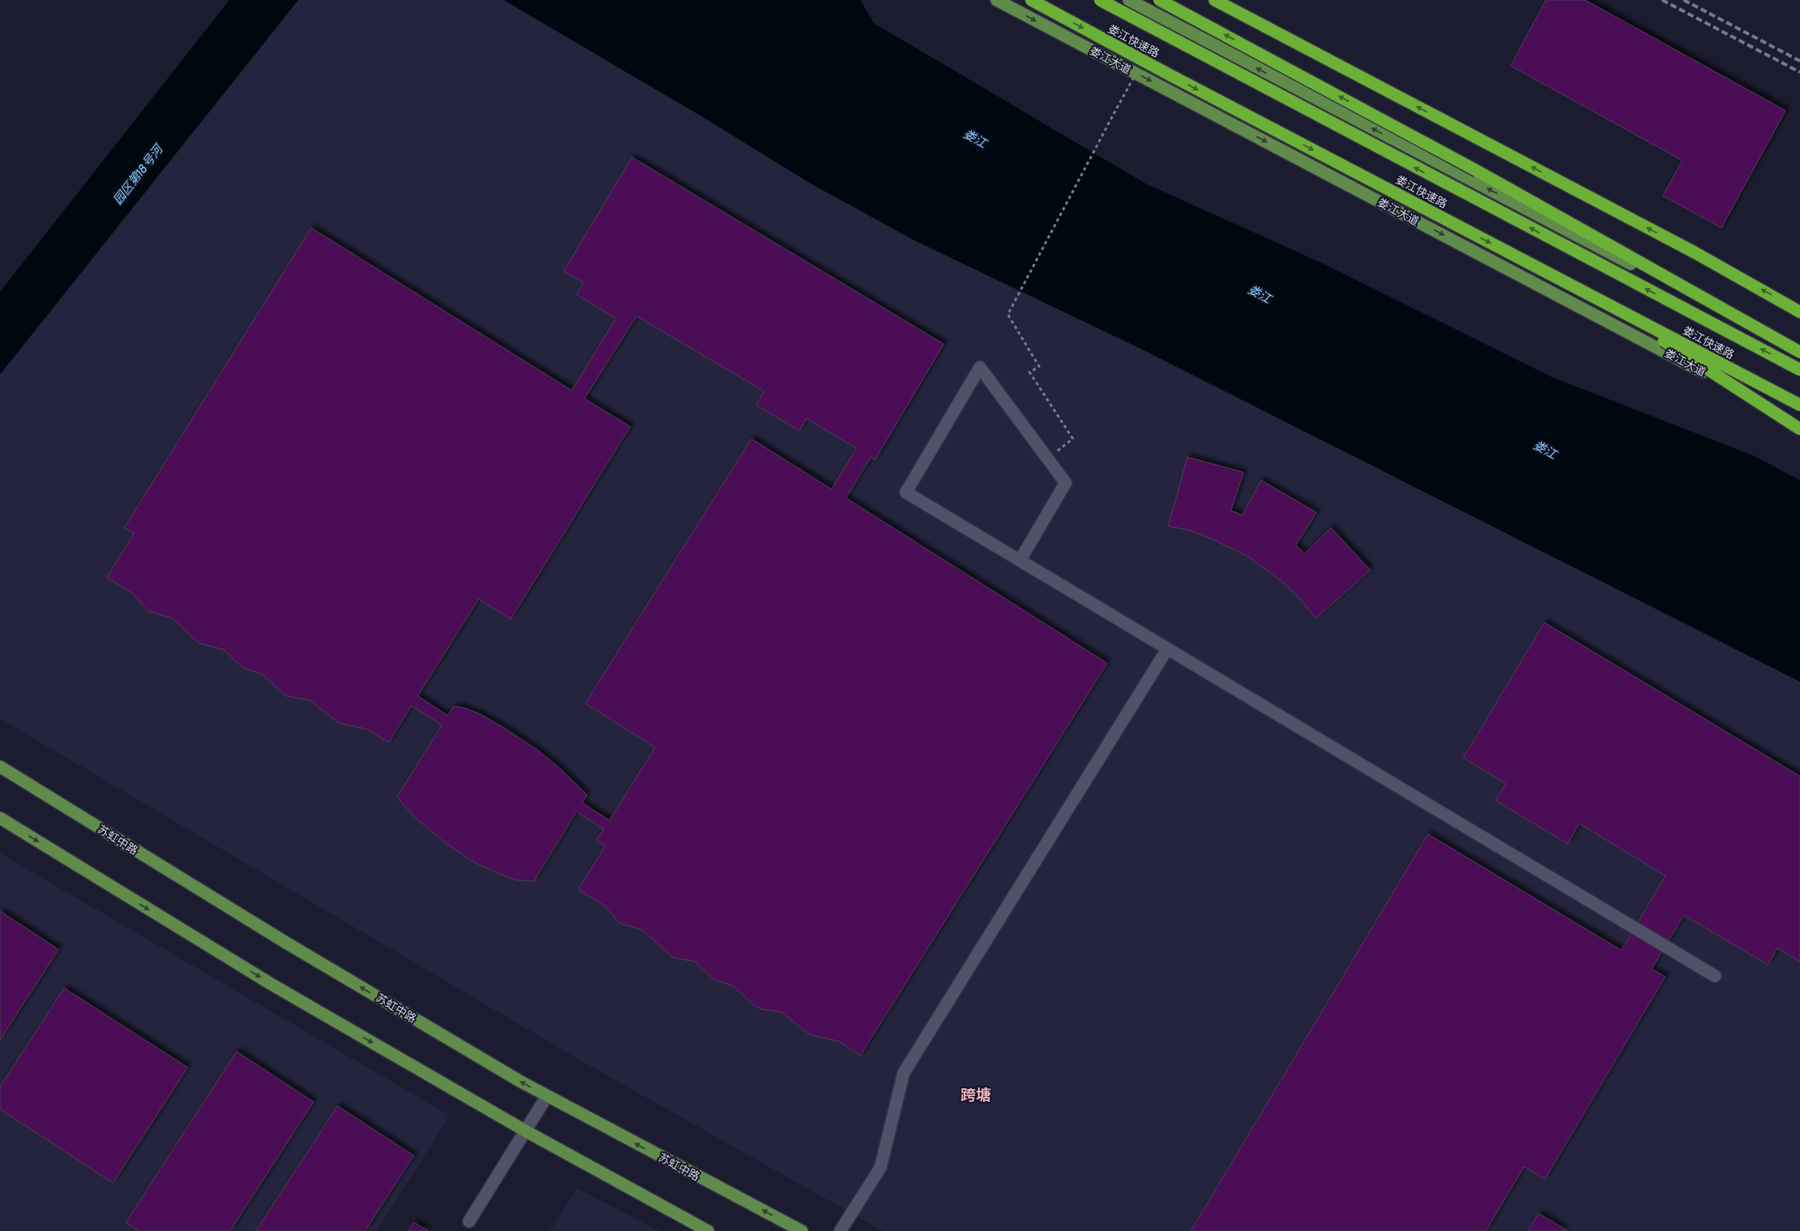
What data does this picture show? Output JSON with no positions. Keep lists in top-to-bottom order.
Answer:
{
  "streets": {
    "highway": ["娄江快速路"],
    "main road": ["娄江大道", "苏虹中路"]
  },
  "districts": ["跨塘"],
  "water": ["娄江", "园区第18号河"]
}
